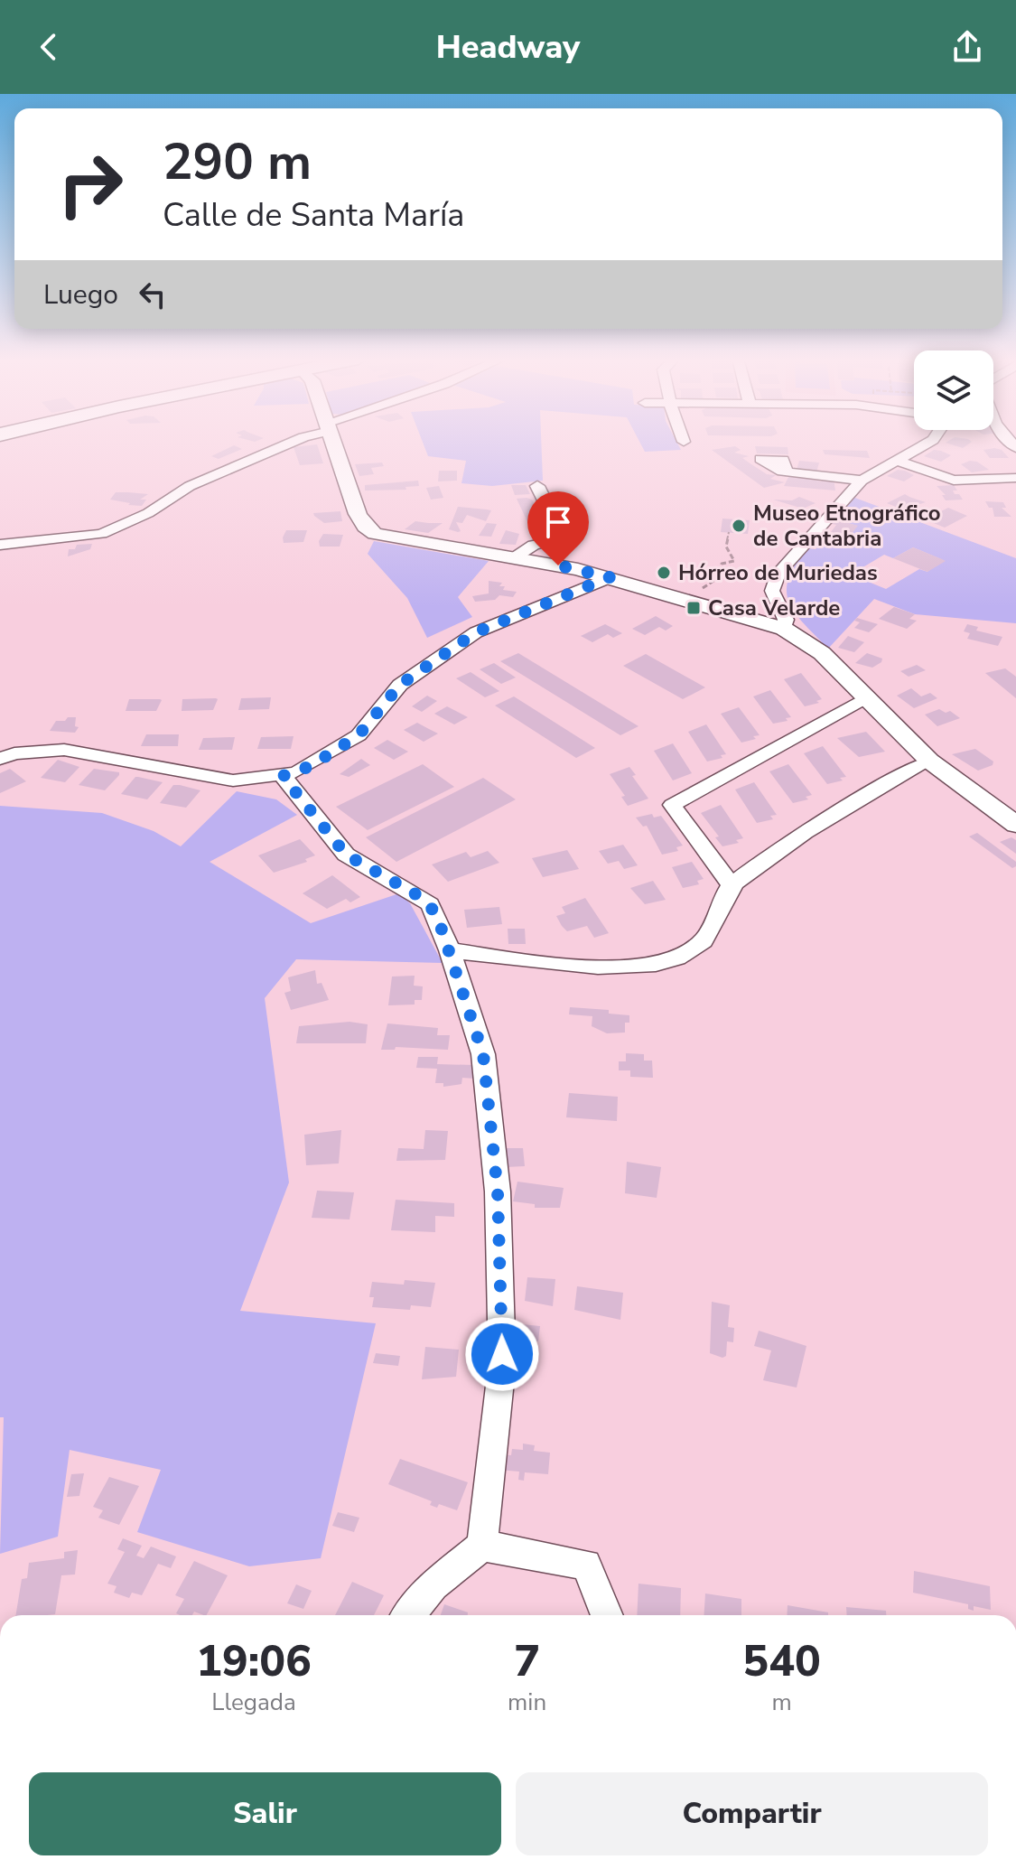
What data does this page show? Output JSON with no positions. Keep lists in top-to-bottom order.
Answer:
{
  "places": {
    "other": ["Museo Etnográfico de Cantabria", "Hórreo de Muriedas"],
    "transit": ["Casa Velarde"]
  },
  "page": {
    "header": "Headway",
    "turn": ["290 m", "Calle de Santa María"],
    "then": "Luego",
    "eta": [
      "19:06",
      "Llegada",
      "7",
      "min",
      "540",
      "m"
    ],
    "buttons": ["Salir", "Compartir"]
  }
}
